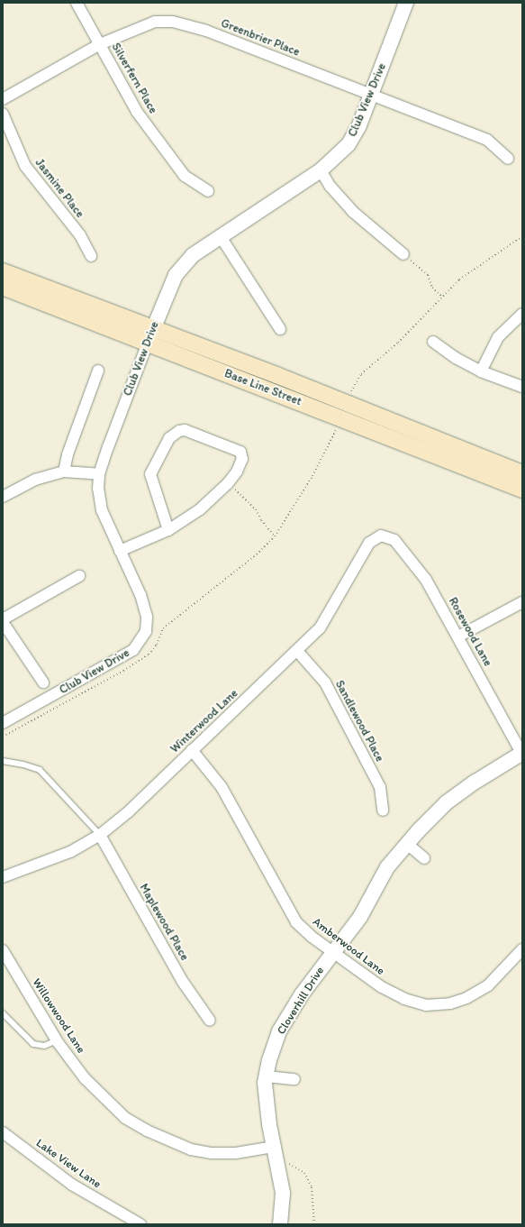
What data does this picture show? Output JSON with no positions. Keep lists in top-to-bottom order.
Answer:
{
  "streets": {
    "main road": ["Base Line Street"],
    "street": [
      "Greenbrier Place",
      "Silverfern Place",
      "Club View Drive",
      "Jasmine Place",
      "Rosewood Lane",
      "Winterwood Lane",
      "Sandlewood Place",
      "Maplewood Place",
      "Amberwood Lane",
      "Cloverhill Drive",
      "Willowwood Lane",
      "Lake View Lane"
    ]
  },
  "crossings": [
    ["Greenbrier Place", "Silverfern Place"],
    ["Greenbrier Place", "Club View Drive"],
    ["Club View Drive", "Base Line Street"],
    ["Rosewood Lane", "Winterwood Lane"],
    ["Rosewood Lane", "Cloverhill Drive"],
    ["Winterwood Lane", "Sandlewood Place"],
    ["Winterwood Lane", "Maplewood Place"],
    ["Winterwood Lane", "Amberwood Lane"],
    ["Amberwood Lane", "Cloverhill Drive"],
    ["Cloverhill Drive", "Willowwood Lane"]
  ]
}
